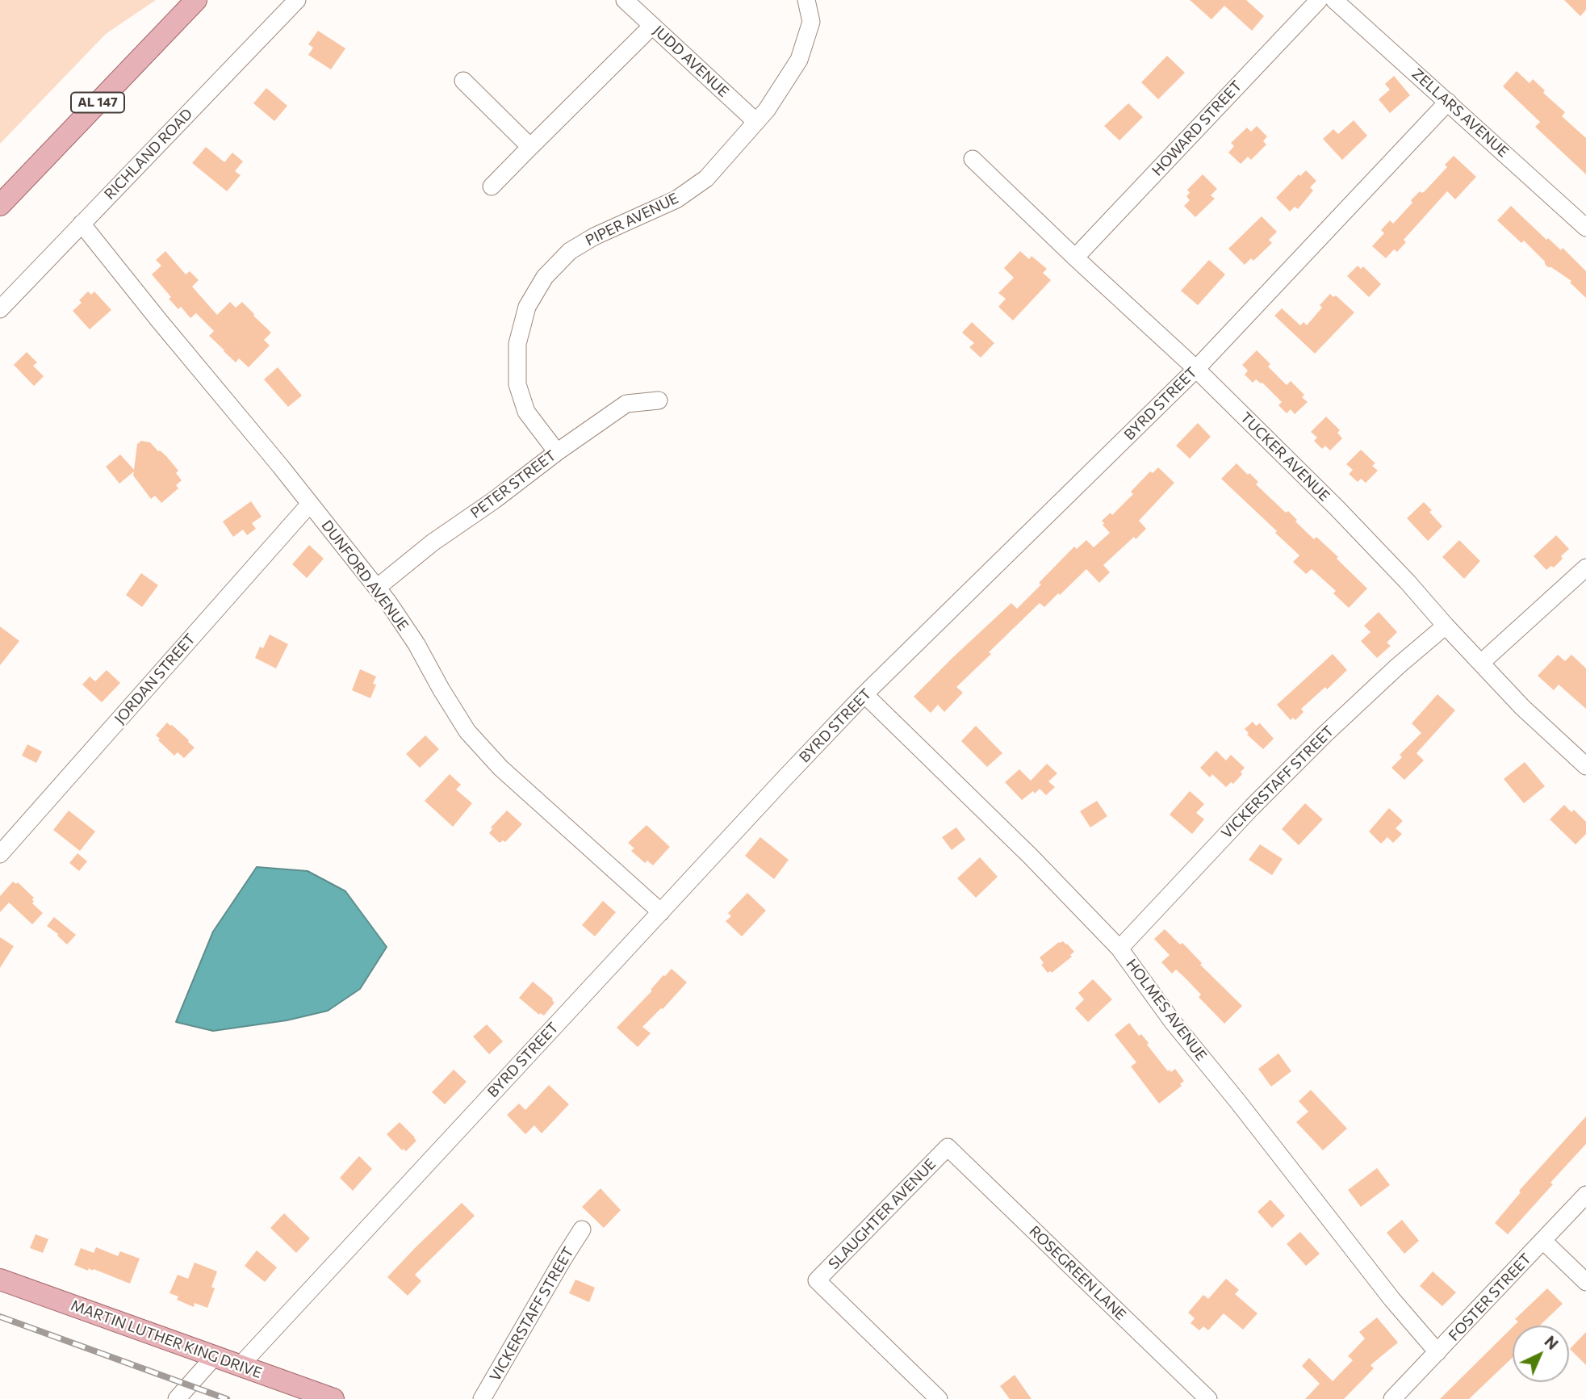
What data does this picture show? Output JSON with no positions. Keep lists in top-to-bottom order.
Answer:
{
  "streets": {
    "main road": ["AL 147", "MARTIN LUTHER KING DRIVE"],
    "street": [
      "JUDD AVENUE",
      "ZELLARS AVENUE",
      "HOWARD STREET",
      "RICHLAND ROAD",
      "PIPER AVENUE",
      "BYRD STREET",
      "TUCKER AVENUE",
      "PETER STREET",
      "DUNFORD AVENUE",
      "JORDAN STREET",
      "VICKERSTAFF STREET",
      "HOLMES AVENUE",
      "SLAUGHTER AVENUE",
      "ROSEGREEN LANE",
      "FOSTER STREET"
    ]
  },
  "crossings": [
    ["JUDD AVENUE", "PIPER AVENUE"],
    ["ZELLARS AVENUE", "BYRD STREET"],
    ["HOWARD STREET", "TUCKER AVENUE"],
    ["RICHLAND ROAD", "DUNFORD AVENUE"],
    ["PIPER AVENUE", "PETER STREET"],
    ["BYRD STREET", "TUCKER AVENUE"],
    ["BYRD STREET", "DUNFORD AVENUE"],
    ["BYRD STREET", "HOLMES AVENUE"],
    ["BYRD STREET", "MARTIN LUTHER KING DRIVE"],
    ["TUCKER AVENUE", "VICKERSTAFF STREET"],
    ["PETER STREET", "DUNFORD AVENUE"],
    ["DUNFORD AVENUE", "JORDAN STREET"],
    ["VICKERSTAFF STREET", "HOLMES AVENUE"],
    ["HOLMES AVENUE", "FOSTER STREET"],
    ["SLAUGHTER AVENUE", "ROSEGREEN LANE"]
  ],
  "north": "top right"
}
